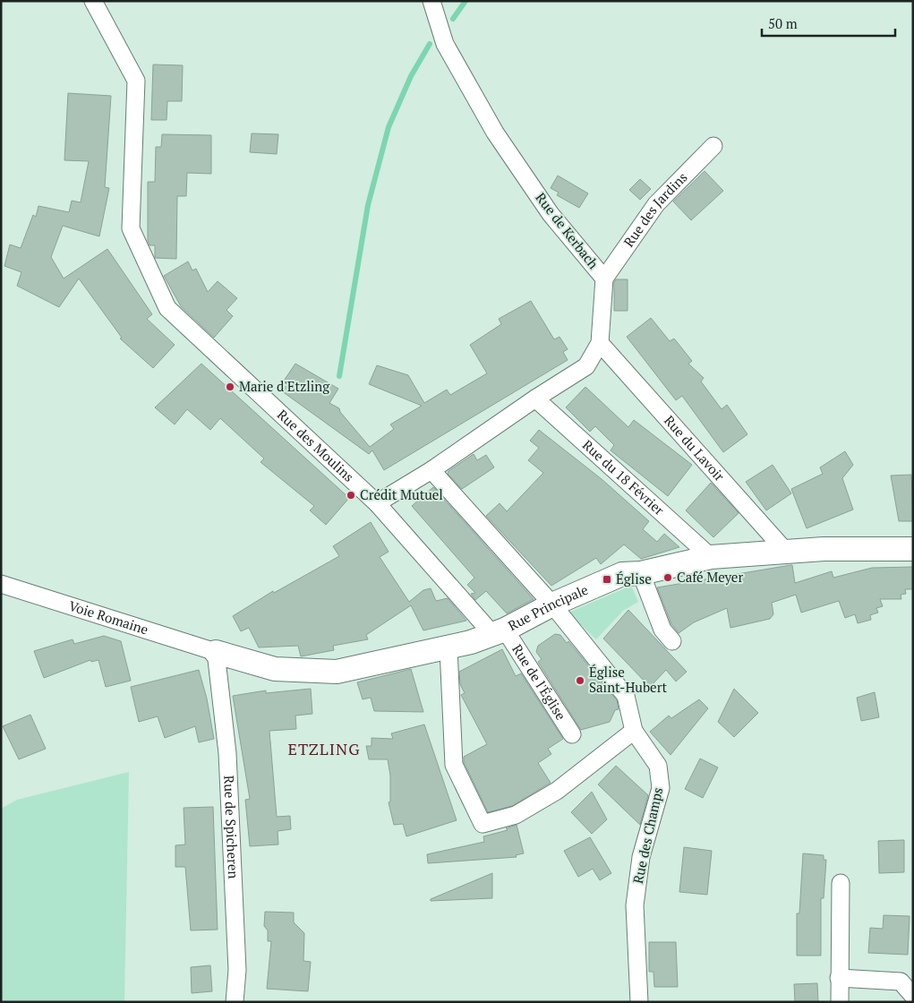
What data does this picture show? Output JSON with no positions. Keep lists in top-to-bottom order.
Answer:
{
  "streets": {
    "street": [
      "Rue des Jardins",
      "Rue de Kerbach",
      "Rue des Moulins",
      "Rue du Lavoir",
      "Rue du 18 Février",
      "Rue Principale",
      "Voie Romaine",
      "Rue de l'Église",
      "Rue de Spicheren",
      "Rue des Champs"
    ]
  },
  "crossings": [
    ["Rue des Jardins", "Rue de Kerbach"],
    ["Rue de Kerbach", "Rue des Moulins"],
    ["Rue de Kerbach", "Rue du Lavoir"],
    ["Rue de Kerbach", "Rue du 18 Février"],
    ["Rue des Moulins", "Rue Principale"],
    ["Rue des Moulins", "Rue de l'Église"],
    ["Rue du Lavoir", "Rue Principale"],
    ["Rue du 18 Février", "Rue Principale"],
    ["Rue Principale", "Voie Romaine"],
    ["Rue Principale", "Rue de l'Église"],
    ["Rue Principale", "Rue de Spicheren"],
    ["Voie Romaine", "Rue de Spicheren"]
  ],
  "districts": ["ETZLING"],
  "places": {
    "other": [
      "Marie d'Etzling",
      "Crédit Mutuel",
      "Café Meyer",
      "Église Saint-Hubert"
    ],
    "transit": ["Église"]
  },
  "scale_bar": "50 m"
}
